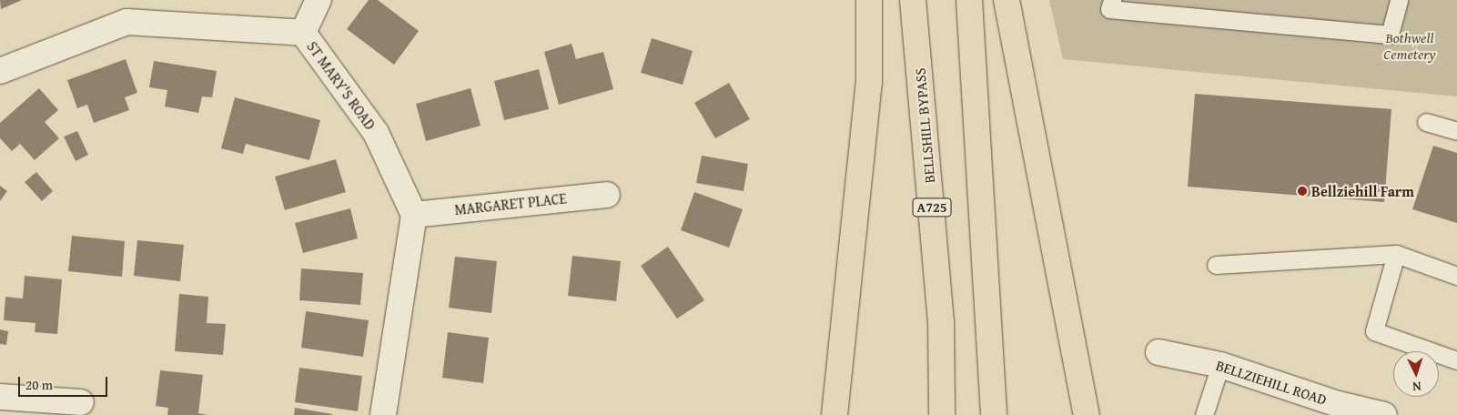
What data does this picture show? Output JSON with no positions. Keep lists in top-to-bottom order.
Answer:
{
  "streets": {
    "highway": ["BELLSHILL BYPASS", "A725"],
    "street": ["ST MARY'S ROAD", "MARGARET PLACE", "BELLZIEHILL ROAD"]
  },
  "crossings": [
    ["ST MARY'S ROAD", "MARGARET PLACE"]
  ],
  "parks": ["Bothwell Cemetery"],
  "places": ["Bellziehill Farm"],
  "scale_bar": "20 m",
  "north": "bottom"
}
